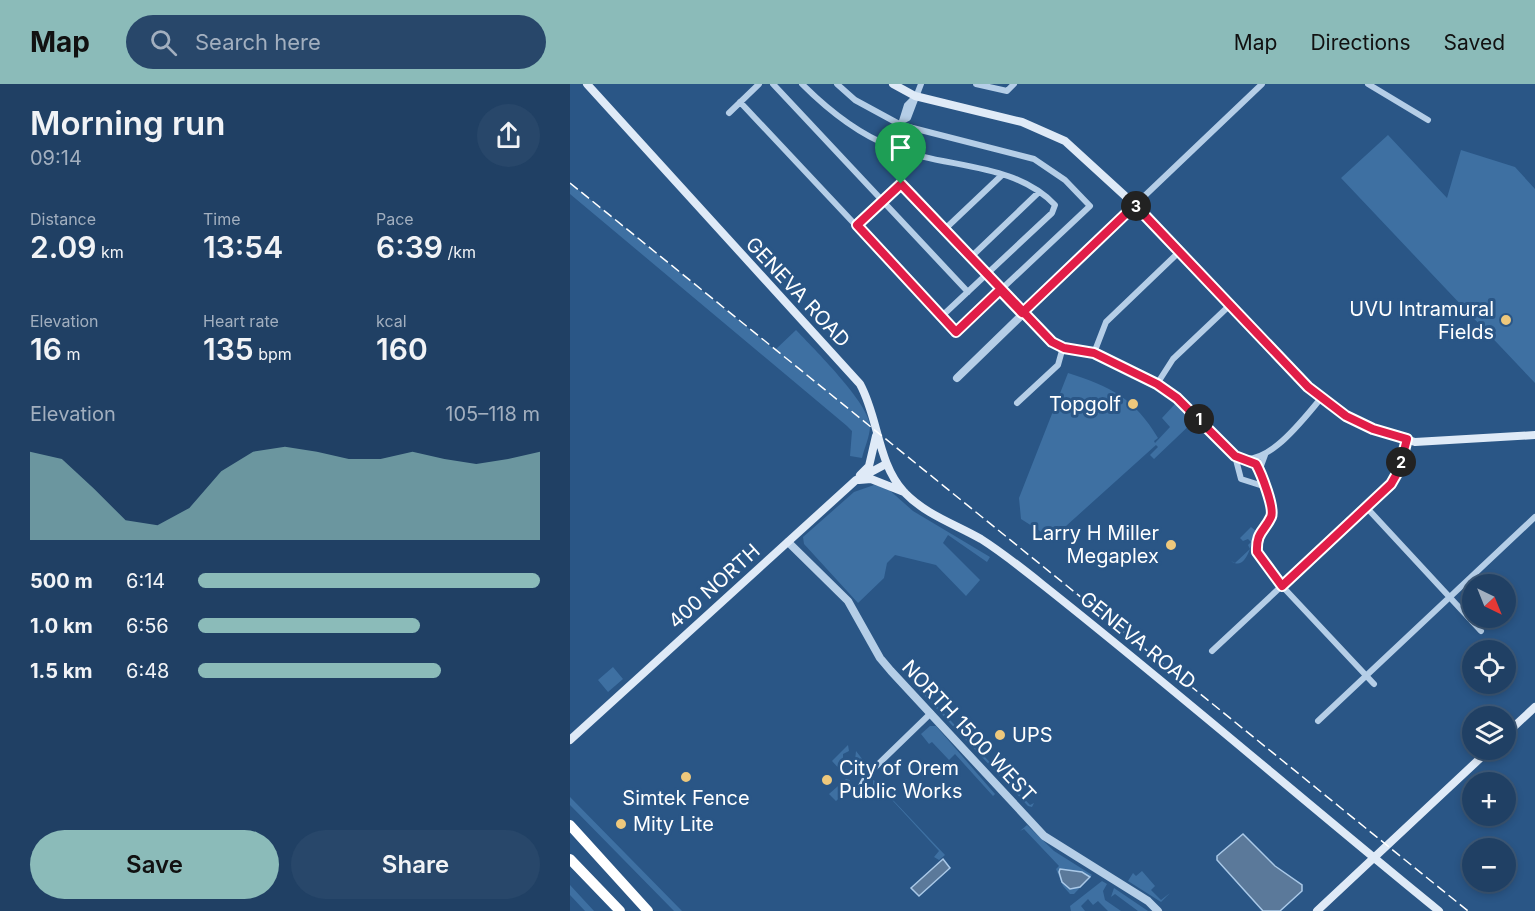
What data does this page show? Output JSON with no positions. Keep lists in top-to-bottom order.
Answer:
{
  "streets": {
    "main road": ["GENEVA ROAD", "400 NORTH"],
    "street": ["NORTH 1500 WEST"]
  },
  "crossings": [
    ["GENEVA ROAD", "400 NORTH"],
    ["400 NORTH", "NORTH 1500 WEST"]
  ],
  "places": [
    "UVU Intramural Fields",
    "Topgolf",
    "Larry H Miller Megaplex",
    "UPS",
    "Simtek Fence",
    "City of Orem Public Works",
    "Mity Lite"
  ],
  "north": "bottom right",
  "page": {
    "header": "Map",
    "search": "Search here",
    "nav": ["Map", "Directions", "Saved"],
    "heading": ["Morning run", "09:14"],
    "stats": [
      ["Distance", "2.09 km"],
      ["Time", "13:54"],
      ["Pace", "6:39 /km"],
      ["Elevation", "16 m"],
      ["Heart rate", "135 bpm"],
      ["kcal", "160"]
    ],
    "pins": ["3", "1", "2"],
    "chart": ["Elevation", "105–118 m"],
    "list": [
      {
        "name": "500 m",
        "note": "6:14"
      },
      {
        "name": "1.0 km",
        "note": "6:56"
      },
      {
        "name": "1.5 km",
        "note": "6:48"
      }
    ],
    "map_buttons": ["+", "−"],
    "buttons": ["Save", "Share"]
  }
}
